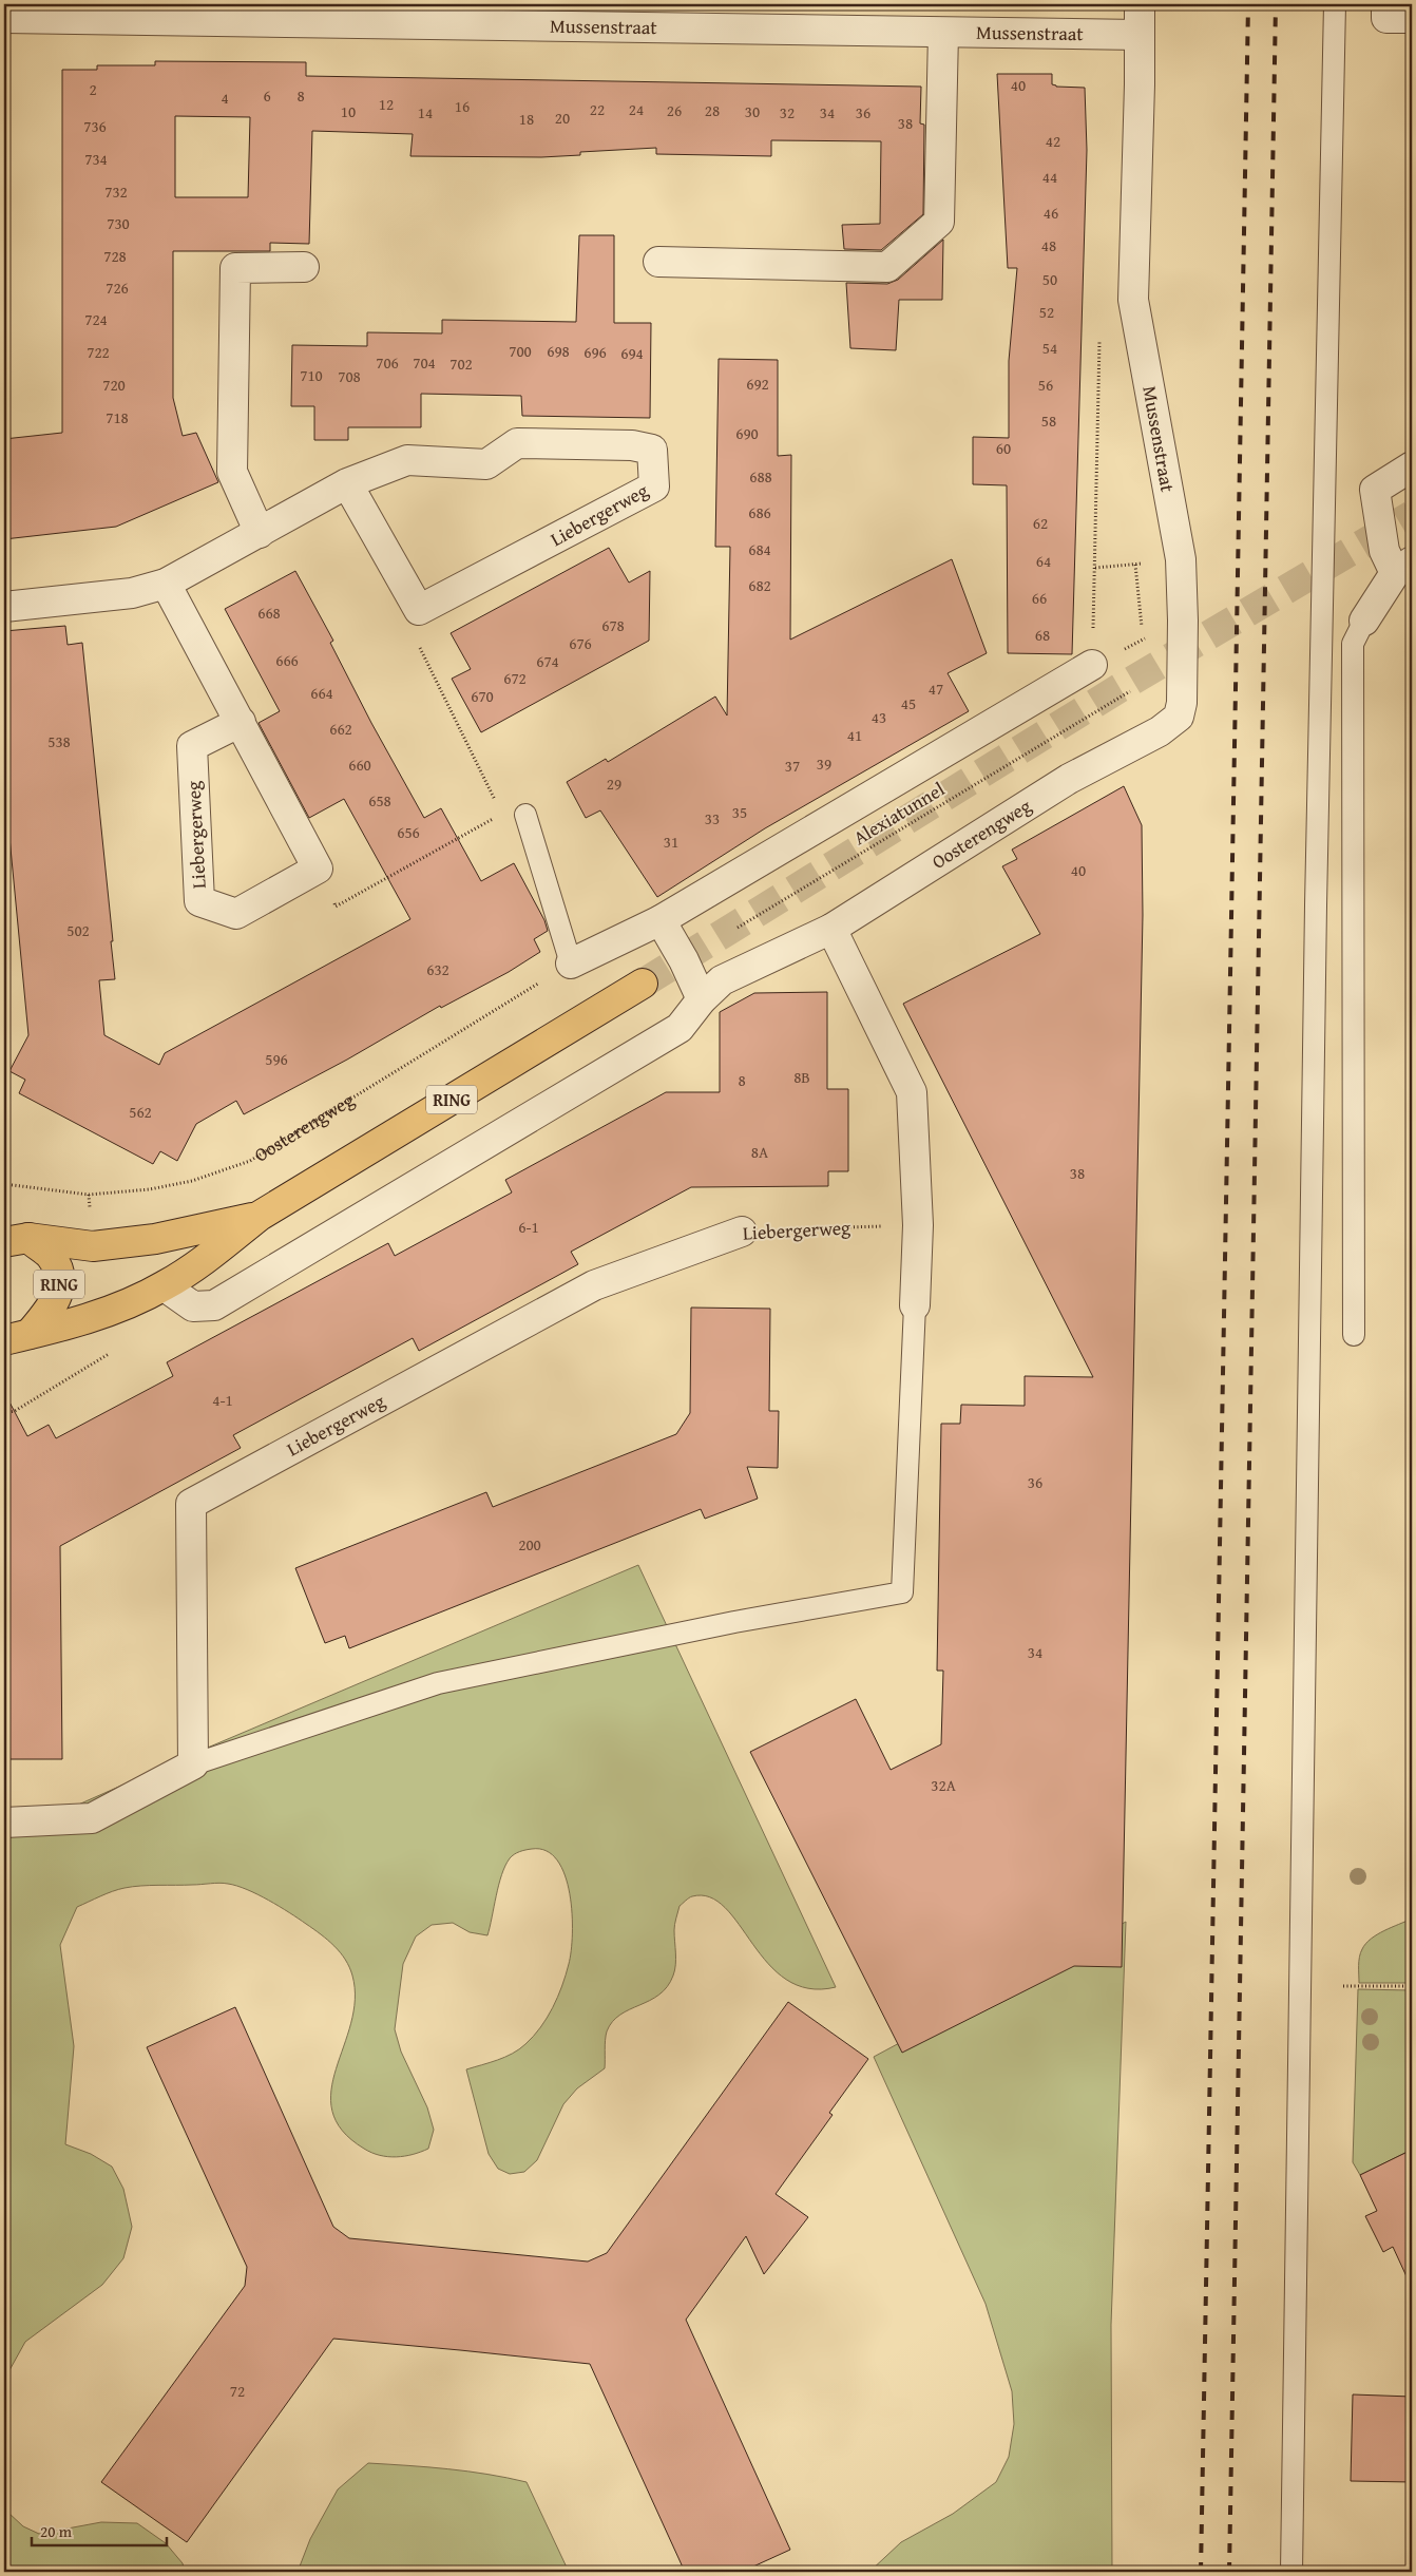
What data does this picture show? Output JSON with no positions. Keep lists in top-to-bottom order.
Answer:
{
  "streets": {
    "main road": ["RING"],
    "street": ["Mussenstraat", "Liebergerweg", "Oosterengweg"],
    "path": ["Alexiatunnel"]
  },
  "crossings": [
    ["Mussenstraat", "Oosterengweg"],
    ["Oosterengweg", "RING"]
  ],
  "house_numbers": [
    "40",
    "2",
    "6",
    "8",
    "4",
    "12",
    "16",
    "22",
    "24",
    "26",
    "28",
    "10",
    "30",
    "14",
    "32",
    "34",
    "36",
    "20",
    "18",
    "38",
    "736",
    "42",
    "734",
    "44",
    "732",
    "46",
    "730",
    "48",
    "728",
    "50",
    "726",
    "52",
    "724",
    "54",
    "700",
    "698",
    "722",
    "696",
    "694",
    "706",
    "704",
    "702",
    "710",
    "708",
    "692",
    "720",
    "56",
    "718",
    "58",
    "690",
    "60",
    "688",
    "686",
    "62",
    "684",
    "64",
    "682",
    "66",
    "668",
    "678",
    "68",
    "676",
    "666",
    "674",
    "672",
    "47",
    "664",
    "670",
    "45",
    "43",
    "662",
    "41",
    "538",
    "39",
    "660",
    "37",
    "29",
    "658",
    "35",
    "33",
    "656",
    "31",
    "40",
    "502",
    "632",
    "596",
    "8B",
    "8",
    "562",
    "8A",
    "38",
    "6-1",
    "4-1",
    "36",
    "200",
    "34",
    "32A",
    "72"
  ],
  "scale_bar": "20 m"
}
